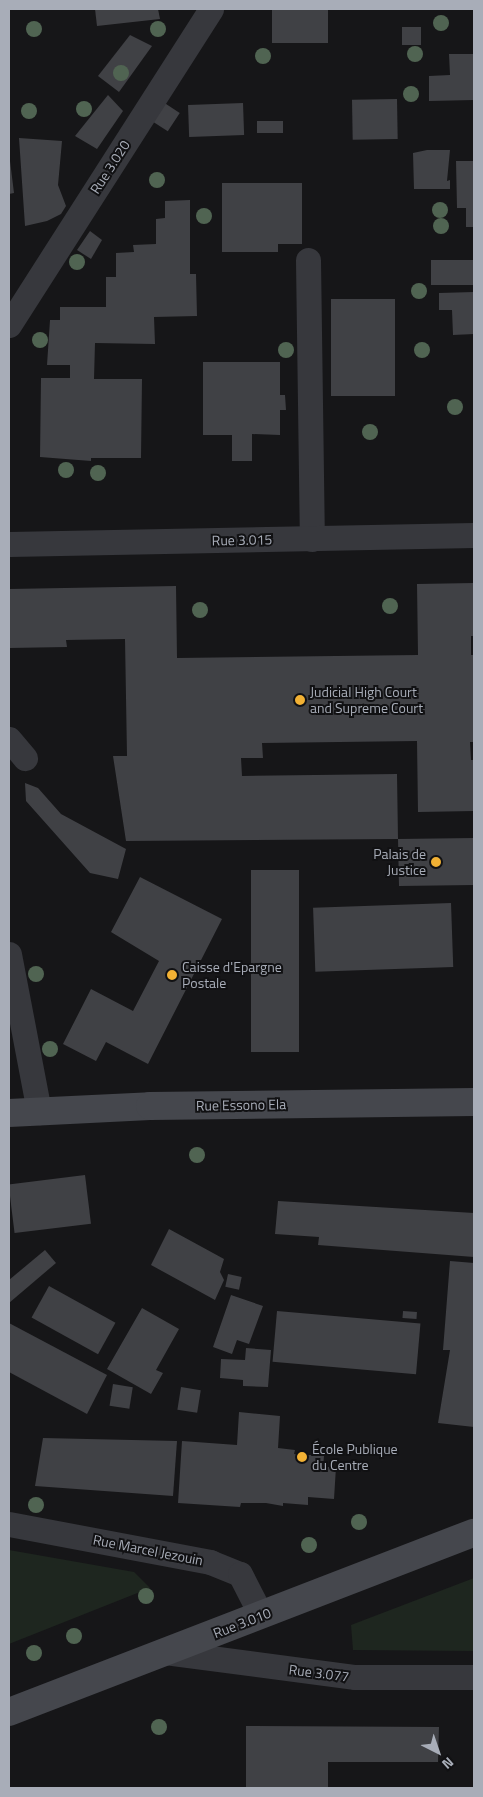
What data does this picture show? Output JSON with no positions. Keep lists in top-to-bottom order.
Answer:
{
  "streets": {
    "main road": ["Rue Essono Ela", "Rue 3.010"],
    "street": [
      "Rue 3.020",
      "Rue 3.015",
      "Rue Marcel Jezouin",
      "Rue 3.077"
    ]
  },
  "crossings": [
    ["Rue Marcel Jezouin", "Rue 3.010"],
    ["Rue 3.010", "Rue 3.077"]
  ],
  "places": [
    "Judicial High Court and Supreme Court",
    "Palais de Justice",
    "Caisse d'Epargne Postale",
    "École Publique du Centre"
  ],
  "north": "bottom right"
}
